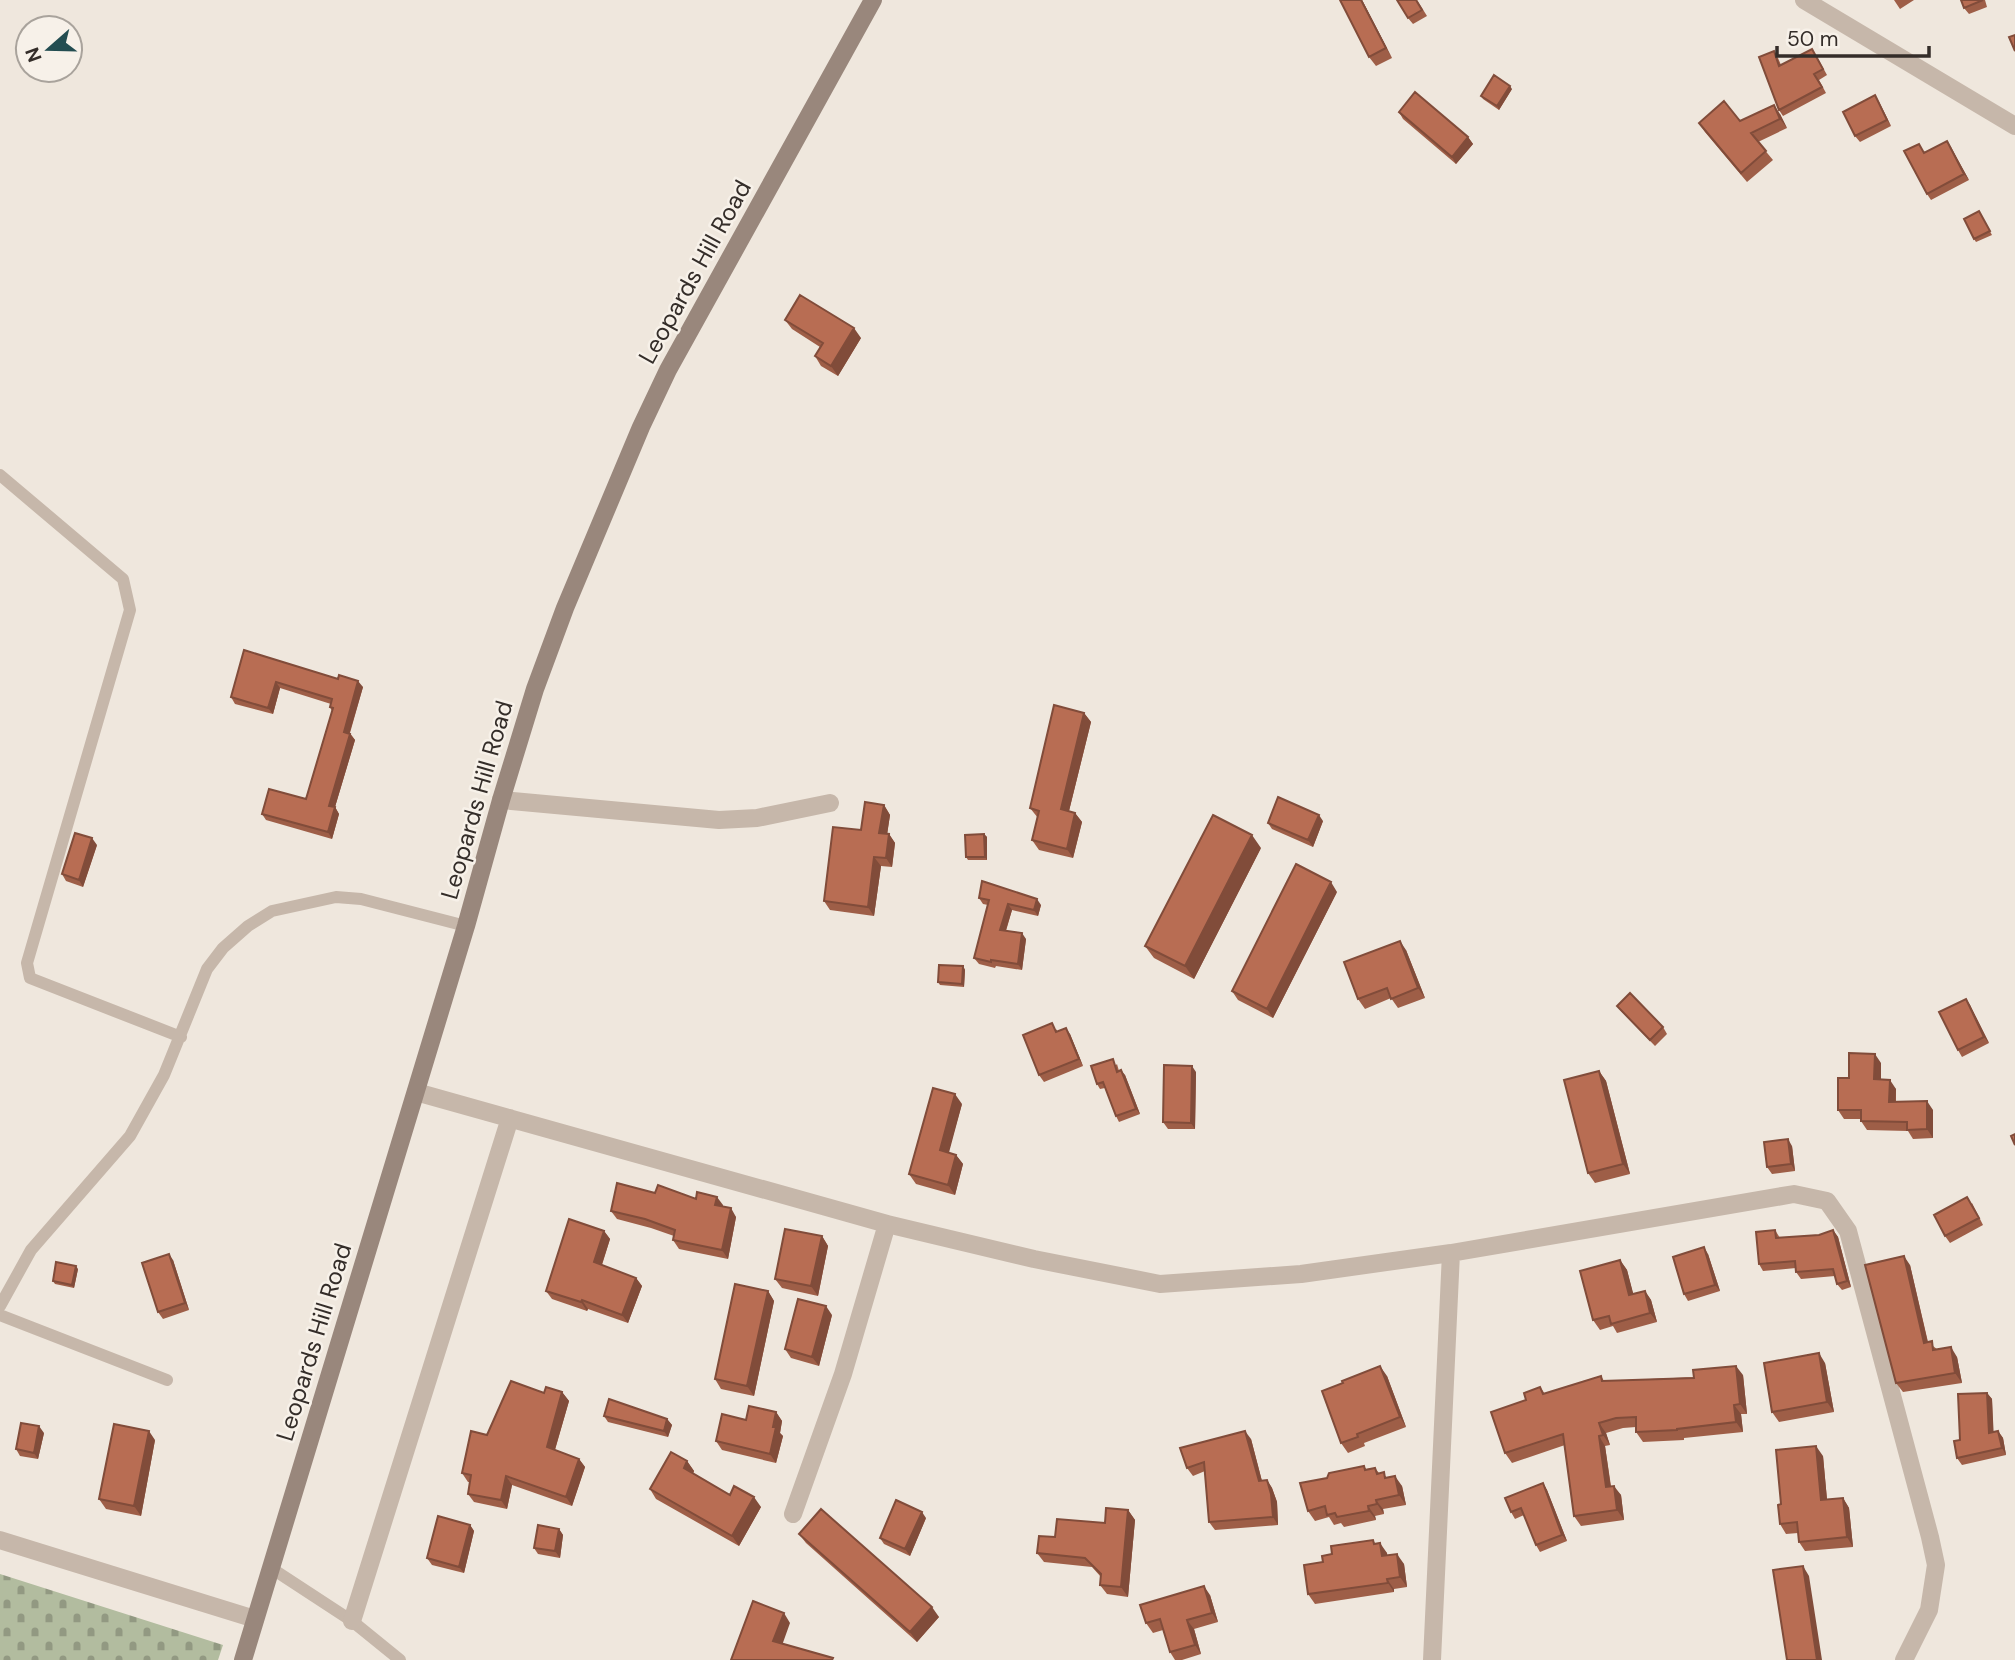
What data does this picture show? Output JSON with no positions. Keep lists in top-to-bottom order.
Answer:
{
  "streets": {
    "main road": ["Leopards Hill Road"]
  },
  "scale_bar": "50 m",
  "north": "left"
}
